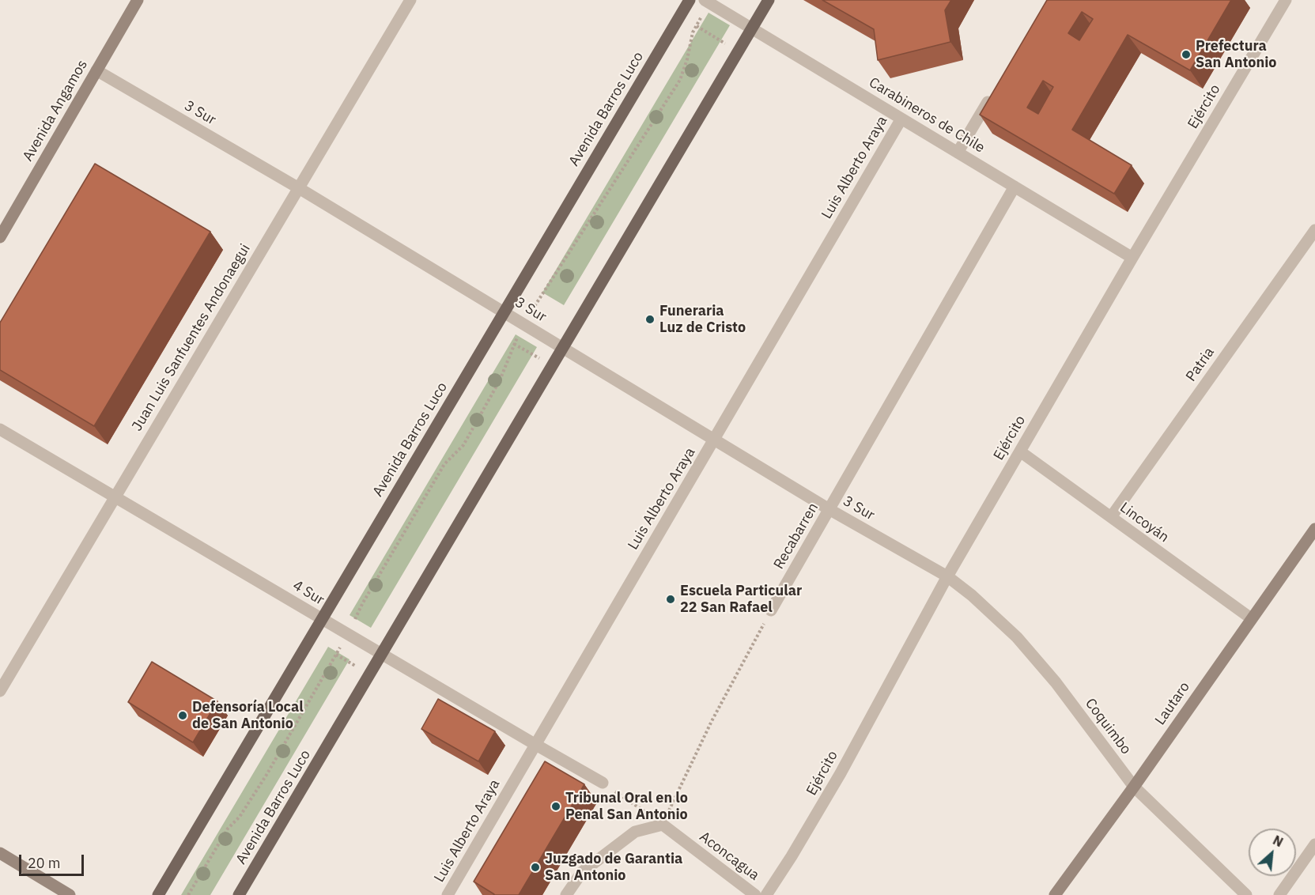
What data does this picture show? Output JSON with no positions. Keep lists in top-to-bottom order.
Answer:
{
  "streets": {
    "main road": ["Avenida Barros Luco"],
    "street": [
      "Ejército",
      "Avenida Angamos",
      "3 Sur",
      "Carabineros de Chile",
      "Luis Alberto Araya",
      "Juan Luis Sanfuentes Andonaegui",
      "Patria",
      "Lincoyán",
      "Recabarren",
      "4 Sur",
      "Lautaro",
      "Coquimbo",
      "Aconcagua"
    ]
  },
  "crossings": [
    ["Ejército", "3 Sur"],
    ["Ejército", "Carabineros de Chile"],
    ["Ejército", "Lincoyán"],
    ["Ejército", "Coquimbo"],
    ["Avenida Barros Luco", "3 Sur"],
    ["Avenida Barros Luco", "Carabineros de Chile"],
    ["Avenida Barros Luco", "4 Sur"],
    ["Avenida Angamos", "3 Sur"],
    ["3 Sur", "Luis Alberto Araya"],
    ["3 Sur", "Juan Luis Sanfuentes Andonaegui"],
    ["3 Sur", "Recabarren"],
    ["3 Sur", "Coquimbo"],
    ["Carabineros de Chile", "Luis Alberto Araya"],
    ["Carabineros de Chile", "Recabarren"],
    ["Luis Alberto Araya", "4 Sur"],
    ["Juan Luis Sanfuentes Andonaegui", "4 Sur"],
    ["Patria", "Lincoyán"],
    ["Lincoyán", "Lautaro"],
    ["Lautaro", "Coquimbo"]
  ],
  "places": [
    "Prefectura San Antonio",
    "Funeraria Luz de Cristo",
    "Escuela Particular 22 San Rafael",
    "Defensoría Local de San Antonio",
    "Tribunal Oral en lo Penal San Antonio",
    "Juzgado de Garantia San Antonio"
  ],
  "scale_bar": "20 m",
  "north": "top right"
}
